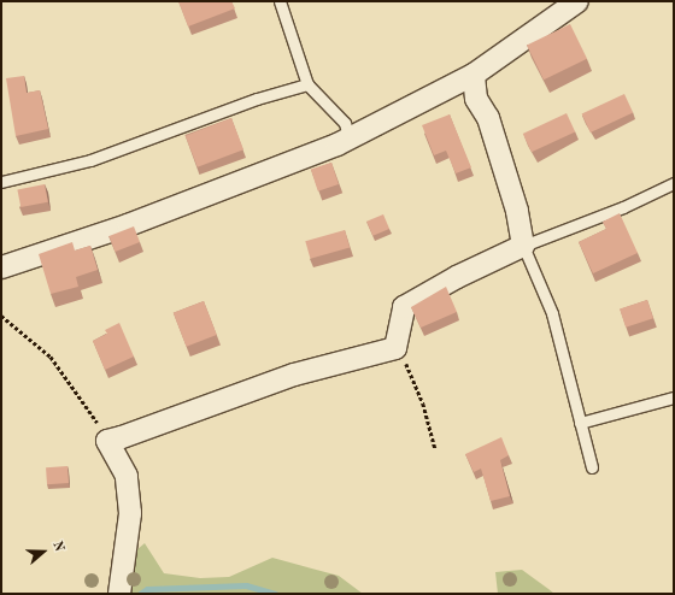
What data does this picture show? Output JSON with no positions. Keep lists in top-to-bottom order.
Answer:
{
  "north": "right"
}
